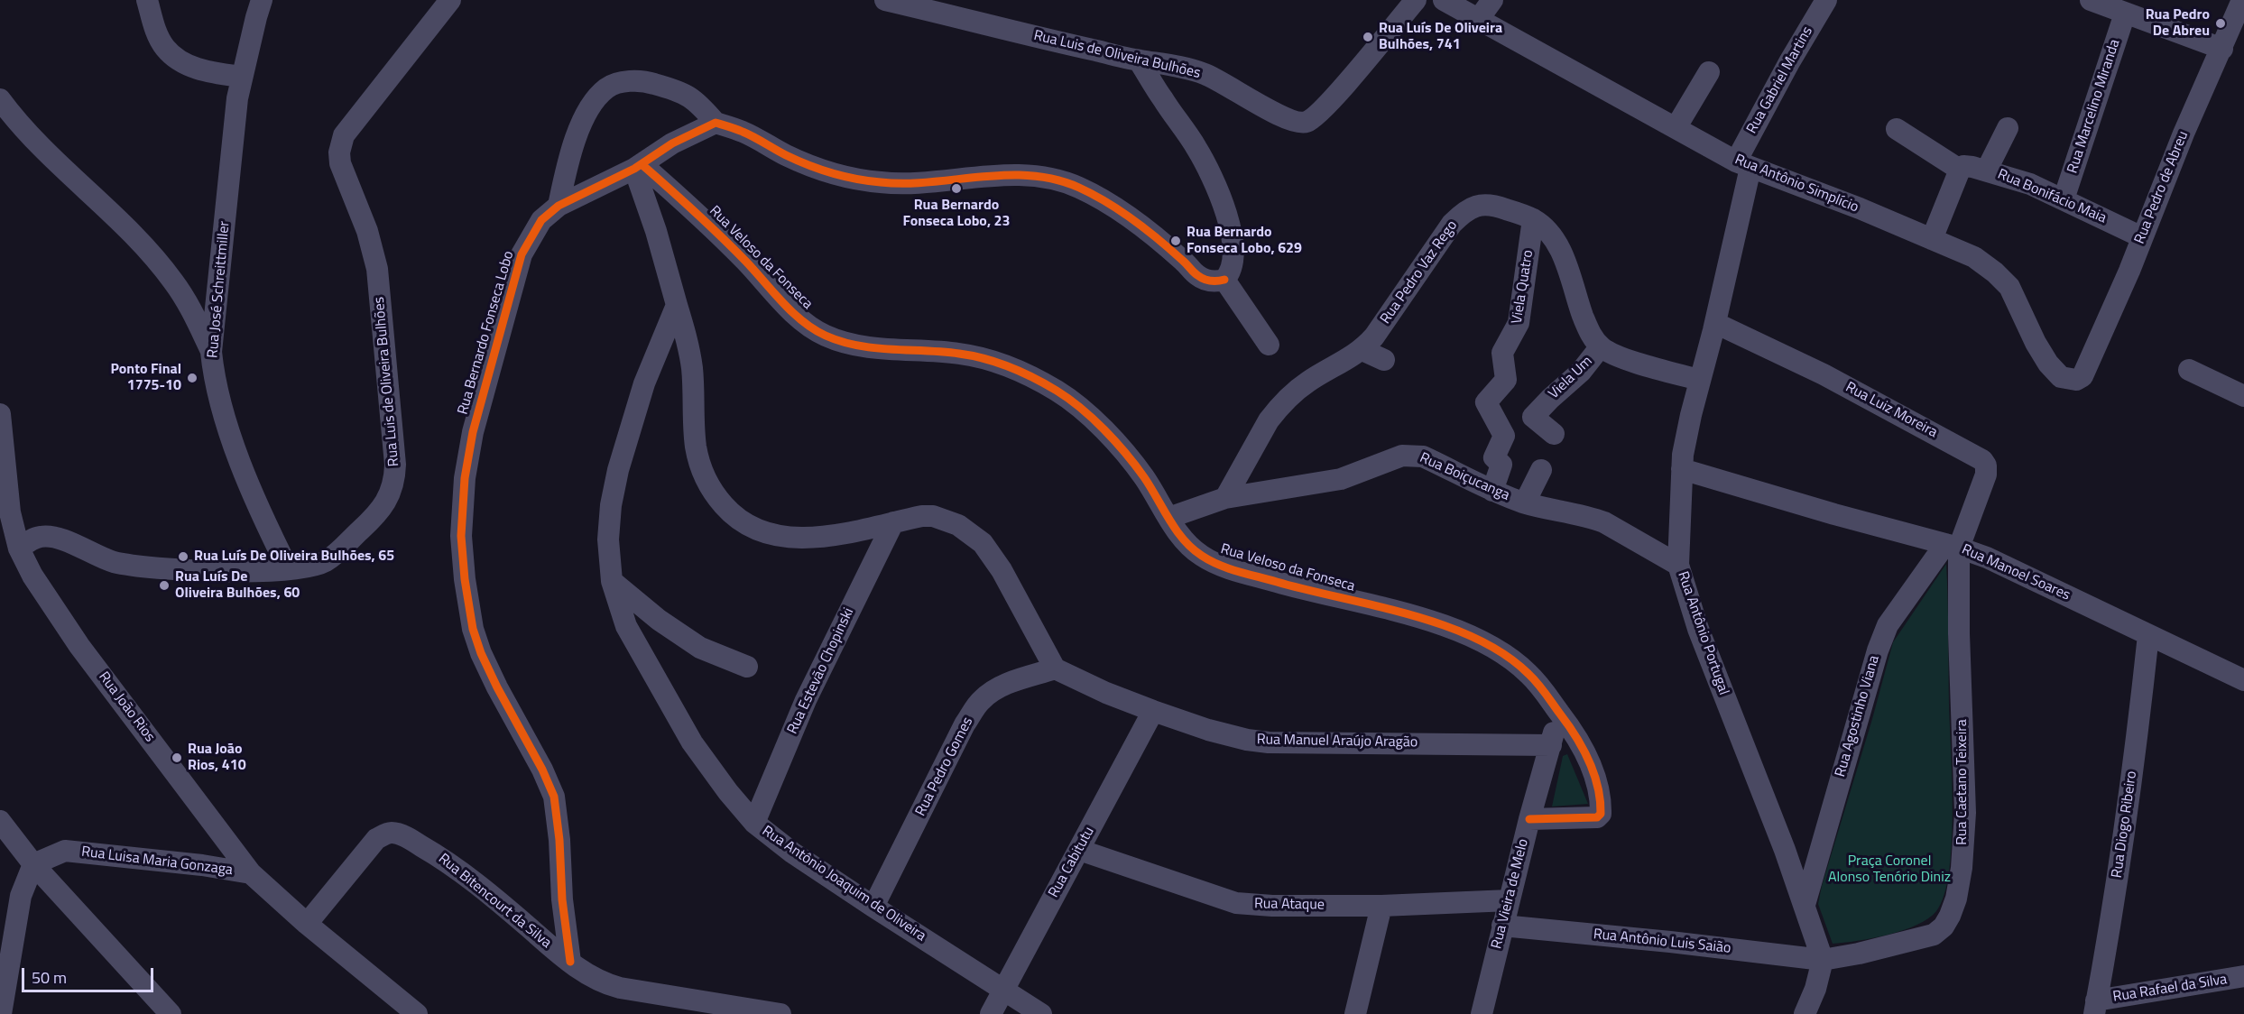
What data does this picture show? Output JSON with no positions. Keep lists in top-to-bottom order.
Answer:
{
  "streets": {
    "street": [
      "Rua Luis de Oliveira Bulhões",
      "Rua Gabriel Martins",
      "Rua Marcelino Miranda",
      "Rua Antônio Simplício",
      "Rua Pedro de Abreu",
      "Rua Bonifácio Maia",
      "Rua Veloso da Fonseca",
      "Rua Pedro Vaz Rego",
      "Viela Quatro",
      "Rua José Schreittmiller",
      "Rua Bernardo Fonseca Lobo",
      "Viela Um",
      "Rua Luiz Moreira",
      "Rua Boiçucanga",
      "Rua Manoel Soares",
      "Rua Antônio Portugal",
      "Rua Estevão Chopinski",
      "Rua João Rios",
      "Rua Agostinho Viana",
      "Rua Manuel Araújo Aragão",
      "Rua Pedro Gomes",
      "Rua Caetano Teixeira",
      "Rua Diogo Ribeiro",
      "Rua Luisa Maria Gonzaga",
      "Rua Cabitutu",
      "Rua Antônio Joaquim de Oliveira",
      "Rua Vieira de Melo",
      "Rua Bitencourt da Silva",
      "Rua Ataque",
      "Rua Antônio Luis Saião",
      "Rua Rafael da Silva"
    ]
  },
  "crossings": [
    ["Rua Luis de Oliveira Bulhões", "Rua José Schreittmiller"],
    ["Rua Luis de Oliveira Bulhões", "Rua João Rios"],
    ["Rua Gabriel Martins", "Rua Antônio Simplício"],
    ["Rua Gabriel Martins", "Rua Antônio Portugal"],
    ["Rua Marcelino Miranda", "Rua Bonifácio Maia"],
    ["Rua Antônio Simplício", "Rua Pedro de Abreu"],
    ["Rua Antônio Simplício", "Rua Antônio Portugal"],
    ["Rua Pedro de Abreu", "Rua Bonifácio Maia"],
    ["Rua Veloso da Fonseca", "Rua Bernardo Fonseca Lobo"],
    ["Rua Veloso da Fonseca", "Rua Boiçucanga"],
    ["Rua Veloso da Fonseca", "Rua Vieira de Melo"],
    ["Rua Pedro Vaz Rego", "Viela Quatro"],
    ["Rua Pedro Vaz Rego", "Viela Um"],
    ["Rua Pedro Vaz Rego", "Rua Boiçucanga"],
    ["Viela Quatro", "Rua Boiçucanga"],
    ["Rua Bernardo Fonseca Lobo", "Rua Bitencourt da Silva"],
    ["Rua Luiz Moreira", "Rua Manoel Soares"],
    ["Rua Luiz Moreira", "Rua Antônio Portugal"],
    ["Rua Luiz Moreira", "Rua Agostinho Viana"],
    ["Rua Luiz Moreira", "Rua Caetano Teixeira"],
    ["Rua Boiçucanga", "Rua Antônio Portugal"],
    ["Rua Manoel Soares", "Rua Antônio Portugal"],
    ["Rua Manoel Soares", "Rua Agostinho Viana"],
    ["Rua Manoel Soares", "Rua Caetano Teixeira"],
    ["Rua Manoel Soares", "Rua Diogo Ribeiro"],
    ["Rua Antônio Portugal", "Rua Agostinho Viana"],
    ["Rua Antônio Portugal", "Rua Caetano Teixeira"],
    ["Rua Antônio Portugal", "Rua Antônio Luis Saião"],
    ["Rua Estevão Chopinski", "Rua Antônio Joaquim de Oliveira"],
    ["Rua João Rios", "Rua Luisa Maria Gonzaga"],
    ["Rua João Rios", "Rua Bitencourt da Silva"],
    ["Rua Agostinho Viana", "Rua Caetano Teixeira"],
    ["Rua Manuel Araújo Aragão", "Rua Pedro Gomes"],
    ["Rua Manuel Araújo Aragão", "Rua Cabitutu"],
    ["Rua Manuel Araújo Aragão", "Rua Vieira de Melo"],
    ["Rua Pedro Gomes", "Rua Antônio Joaquim de Oliveira"],
    ["Rua Caetano Teixeira", "Rua Antônio Luis Saião"],
    ["Rua Diogo Ribeiro", "Rua Rafael da Silva"],
    ["Rua Cabitutu", "Rua Antônio Joaquim de Oliveira"],
    ["Rua Cabitutu", "Rua Ataque"],
    ["Rua Vieira de Melo", "Rua Ataque"],
    ["Rua Vieira de Melo", "Rua Antônio Luis Saião"]
  ],
  "parks": ["Praça Coronel Alonso Tenório Diniz"],
  "places": [
    "Rua Pedro De Abreu",
    "Rua Luís De Oliveira Bulhões, 741",
    "Rua Bernardo Fonseca Lobo, 23",
    "Rua Bernardo Fonseca Lobo, 629",
    "Ponto Final 1775-10",
    "Rua Luís De Oliveira Bulhões, 65",
    "Rua Luís De Oliveira Bulhões, 60",
    "Rua João Rios, 410"
  ],
  "scale_bar": "50 m"
}
